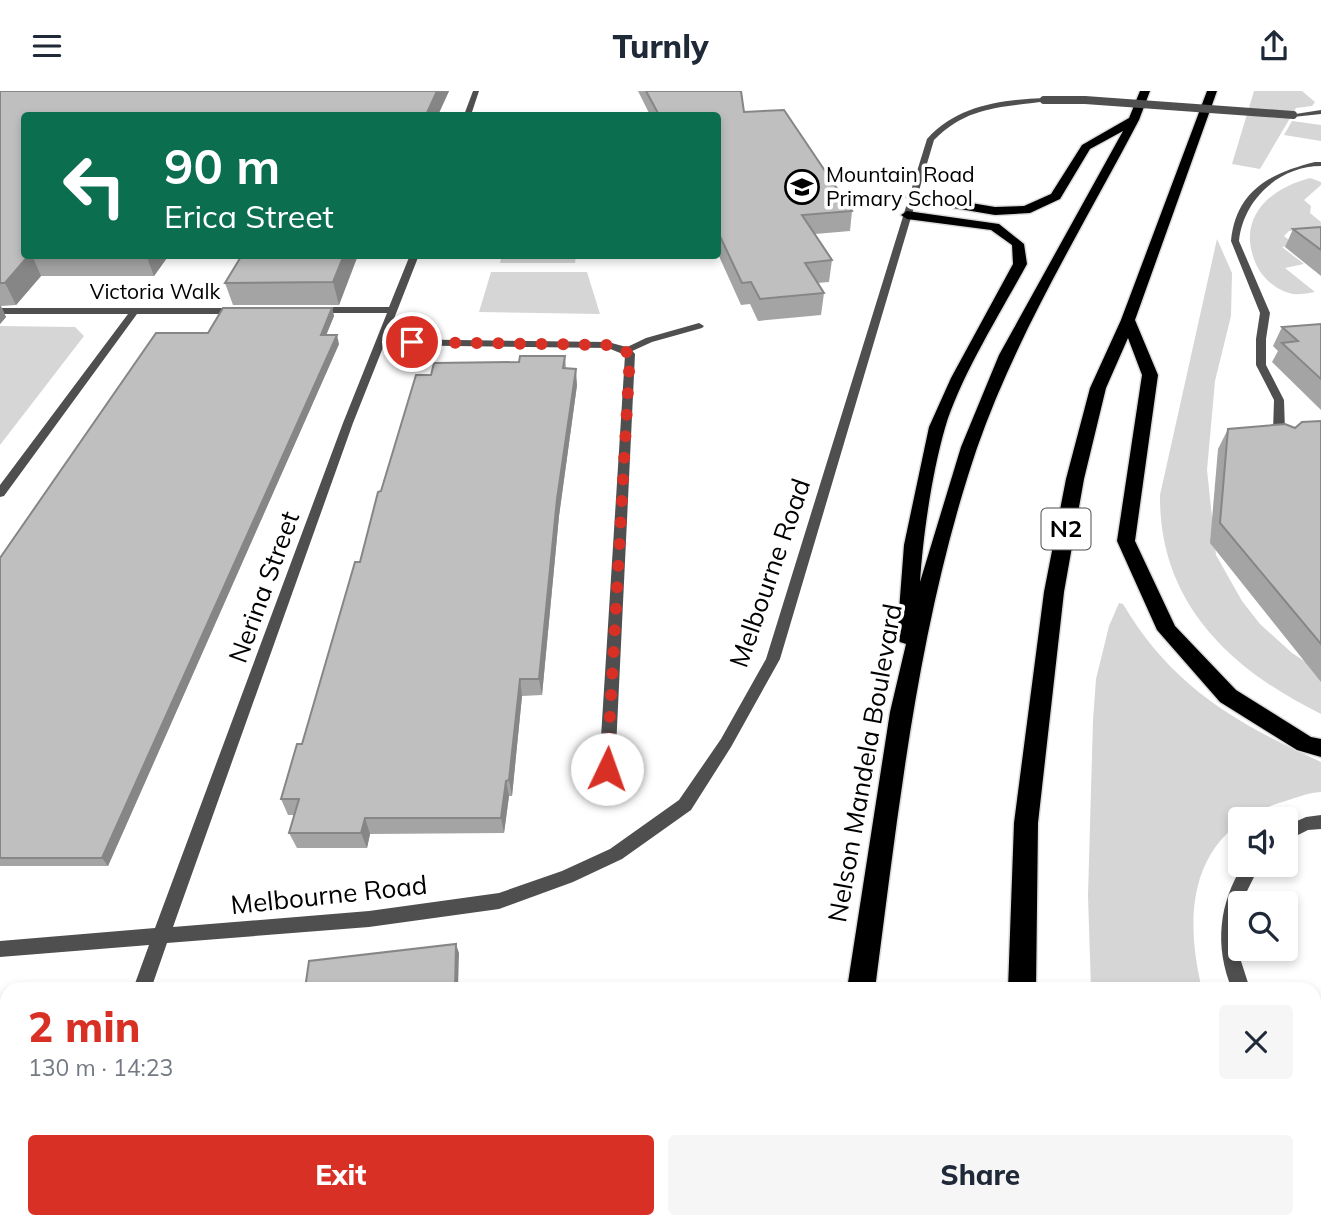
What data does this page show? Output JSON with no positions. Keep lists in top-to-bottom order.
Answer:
{
  "streets": {
    "highway": ["N2", "Nelson Mandela Boulevard"],
    "street": ["Victoria Walk", "Melbourne Road", "Nerina Street"]
  },
  "crossings": [
    ["Melbourne Road", "Nerina Street"]
  ],
  "places": {
    "school or university": ["Mountain Road Primary School"]
  },
  "page": {
    "header": "Turnly",
    "turn": ["90 m", "Erica Street"],
    "heading": ["2 min", "130 m · 14:23"],
    "buttons": ["Exit", "Share"]
  }
}
